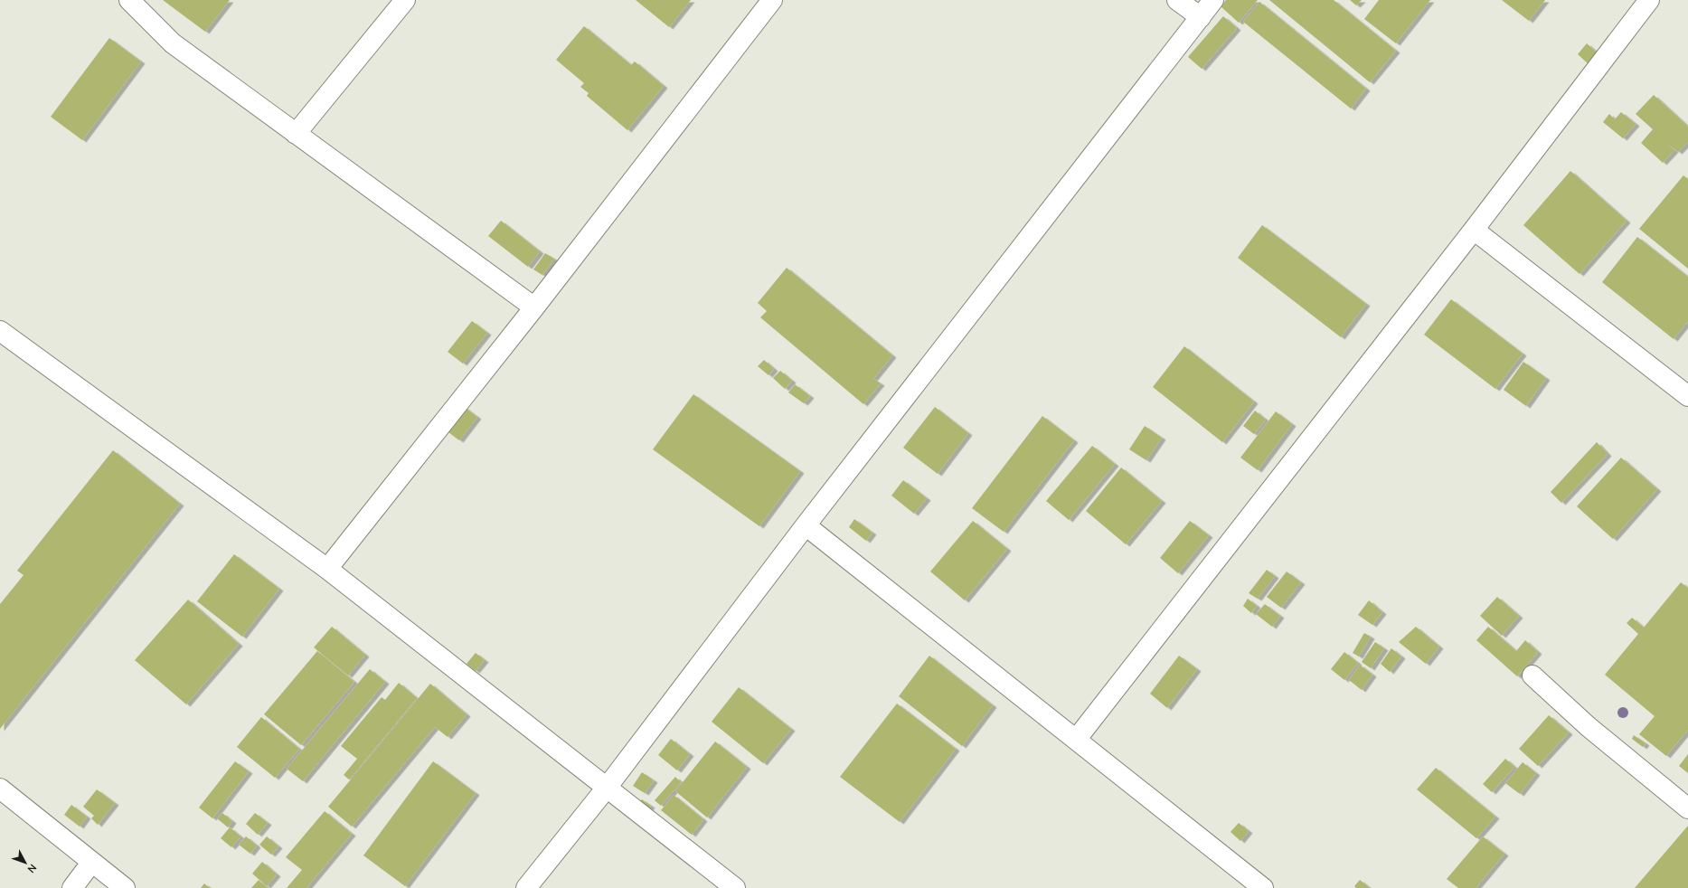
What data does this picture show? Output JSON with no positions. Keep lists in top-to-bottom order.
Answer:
{
  "north": "bottom right"
}
